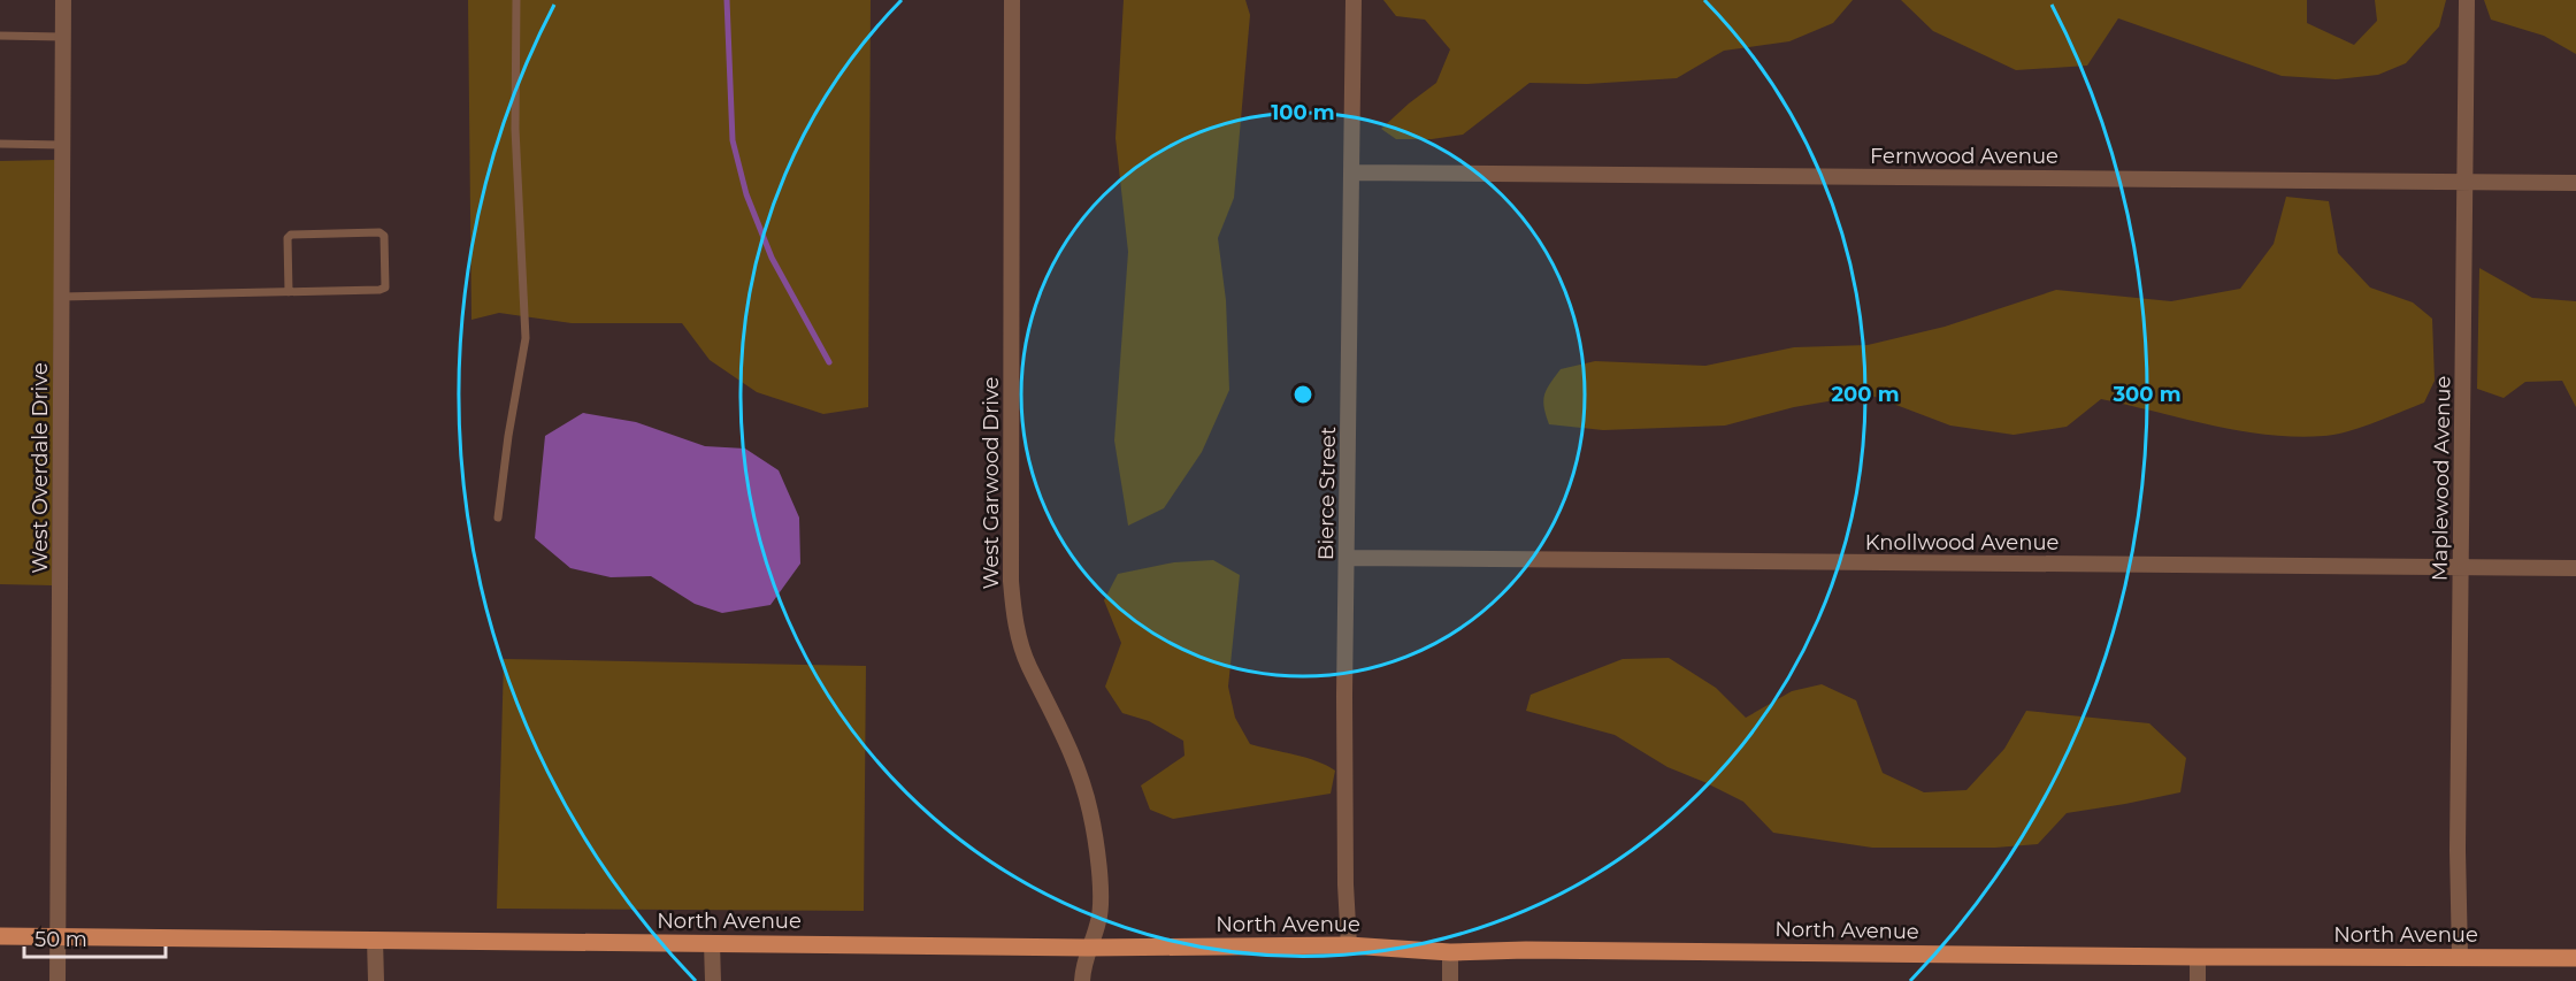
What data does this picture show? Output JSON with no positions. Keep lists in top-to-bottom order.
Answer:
{
  "streets": {
    "main road": ["North Avenue"],
    "street": [
      "Fernwood Avenue",
      "West Overdale Drive",
      "Maplewood Avenue",
      "West Garwood Drive",
      "Bierce Street",
      "Knollwood Avenue"
    ]
  },
  "crossings": [
    ["Fernwood Avenue", "Maplewood Avenue"],
    ["Fernwood Avenue", "Bierce Street"],
    ["West Overdale Drive", "North Avenue"],
    ["Maplewood Avenue", "Knollwood Avenue"],
    ["Maplewood Avenue", "North Avenue"],
    ["West Garwood Drive", "North Avenue"],
    ["Bierce Street", "Knollwood Avenue"],
    ["Bierce Street", "North Avenue"]
  ],
  "scale_bar": "50 m",
  "rings": ["100 m", "200 m", "300 m"]
}
